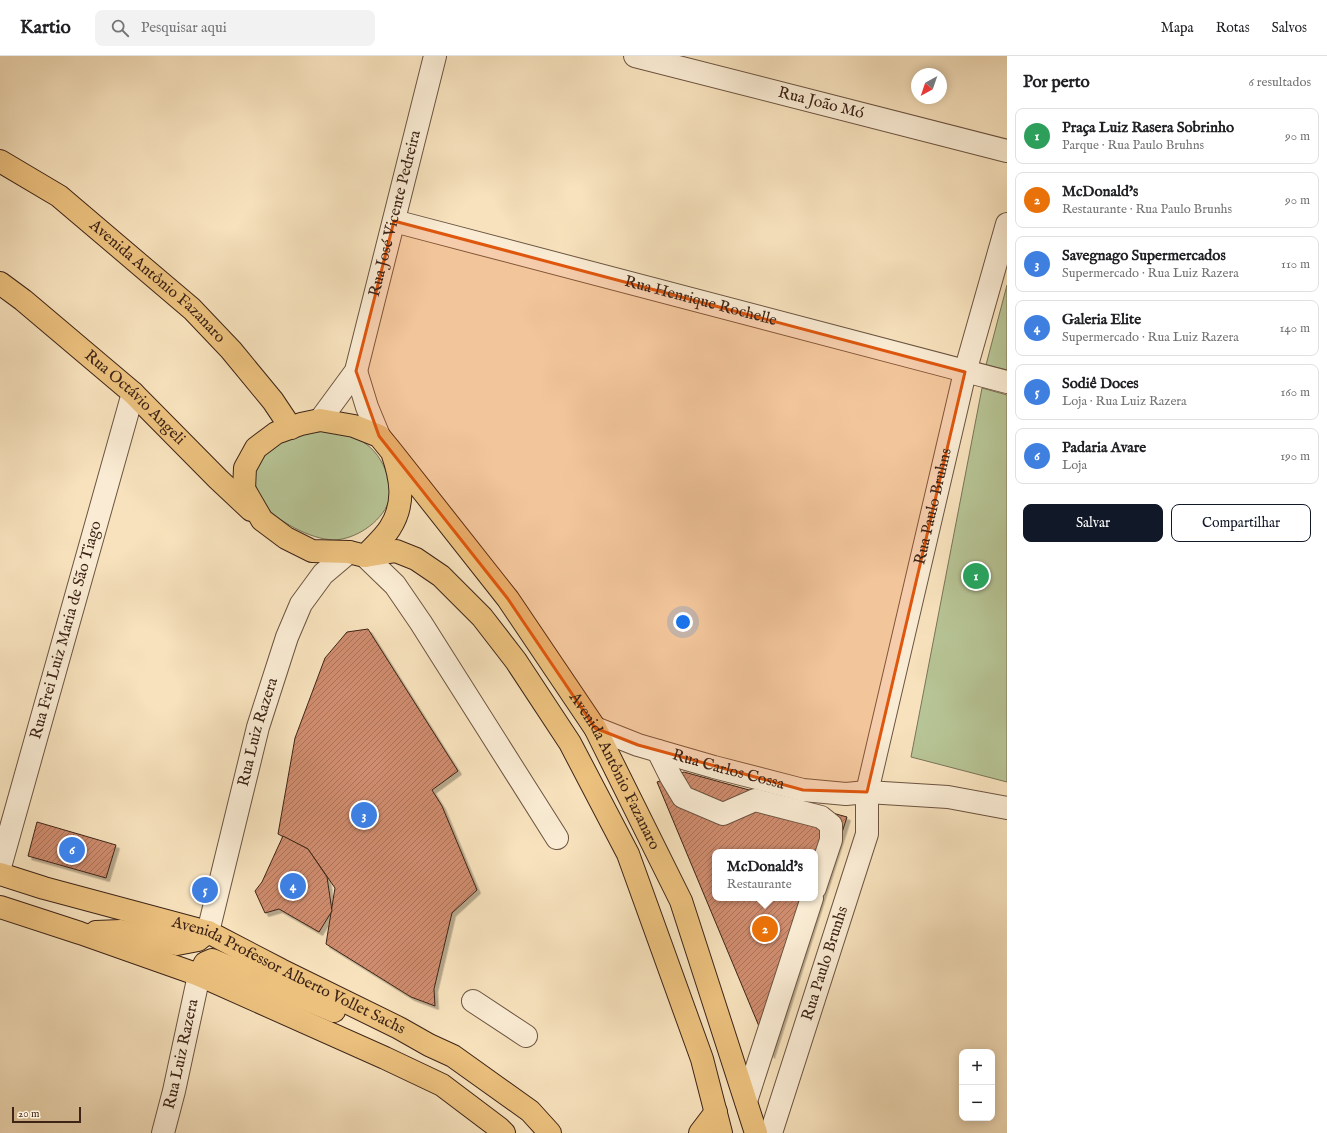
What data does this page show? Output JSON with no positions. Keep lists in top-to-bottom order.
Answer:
{
  "streets": {
    "main road": ["Avenida Antônio Fazanaro", "Rua Octávio Angeli", "Avenida Professor Alberto Vollet Sachs"],
    "street": [
      "Rua João Mó",
      "Rua José Vicente Pedreira",
      "Rua Henrique Rochelle",
      "Rua Paulo Bruhns",
      "Rua Frei Luiz Maria de São Tiago",
      "Rua Luiz Razera",
      "Rua Carlos Cossa",
      "Rua Paulo Brunhs"
    ]
  },
  "crossings": [
    ["Rua José Vicente Pedreira", "Rua Henrique Rochelle"],
    ["Avenida Antônio Fazanaro", "Rua Octávio Angeli"],
    ["Avenida Antônio Fazanaro", "Rua Luiz Razera"],
    ["Avenida Antônio Fazanaro", "Rua Carlos Cossa"],
    ["Rua Henrique Rochelle", "Rua Paulo Bruhns"],
    ["Rua Octávio Angeli", "Rua Frei Luiz Maria de São Tiago"],
    ["Rua Octávio Angeli", "Rua Luiz Razera"],
    ["Rua Paulo Bruhns", "Rua Carlos Cossa"],
    ["Rua Paulo Bruhns", "Rua Paulo Brunhs"],
    ["Rua Luiz Razera", "Avenida Professor Alberto Vollet Sachs"],
    ["Rua Carlos Cossa", "Rua Paulo Brunhs"]
  ],
  "scale_bar": "20 m",
  "north": "bottom left",
  "page": {
    "header": "Kartio",
    "search": "Pesquisar aqui",
    "nav": ["Mapa", "Rotas", "Salvos"],
    "heading": ["Por perto", "6 resultados"],
    "list": [
      {
        "mark": "1",
        "name": "Praça Luiz Rasera Sobrinho",
        "note": "Parque · Rua Paulo Bruhns",
        "value": "90 m"
      },
      {
        "mark": "2",
        "name": "McDonald's",
        "note": "Restaurante · Rua Paulo Brunhs",
        "value": "90 m"
      },
      {
        "mark": "3",
        "name": "Savegnago Supermercados",
        "note": "Supermercado · Rua Luiz Razera",
        "value": "110 m"
      },
      {
        "mark": "4",
        "name": "Galeria Elite",
        "note": "Supermercado · Rua Luiz Razera",
        "value": "140 m"
      },
      {
        "mark": "5",
        "name": "Sodiê Doces",
        "note": "Loja · Rua Luiz Razera",
        "value": "160 m"
      },
      {
        "mark": "6",
        "name": "Padaria Avare",
        "note": "Loja",
        "value": "190 m"
      }
    ],
    "buttons": ["Salvar", "Compartilhar"],
    "pins": [
      "1",
      "3",
      "6",
      "4",
      "5",
      "2"
    ],
    "popup": ["McDonald's", "Restaurante"],
    "map_buttons": ["+", "−"],
    "scale": "20 m"
  }
}
